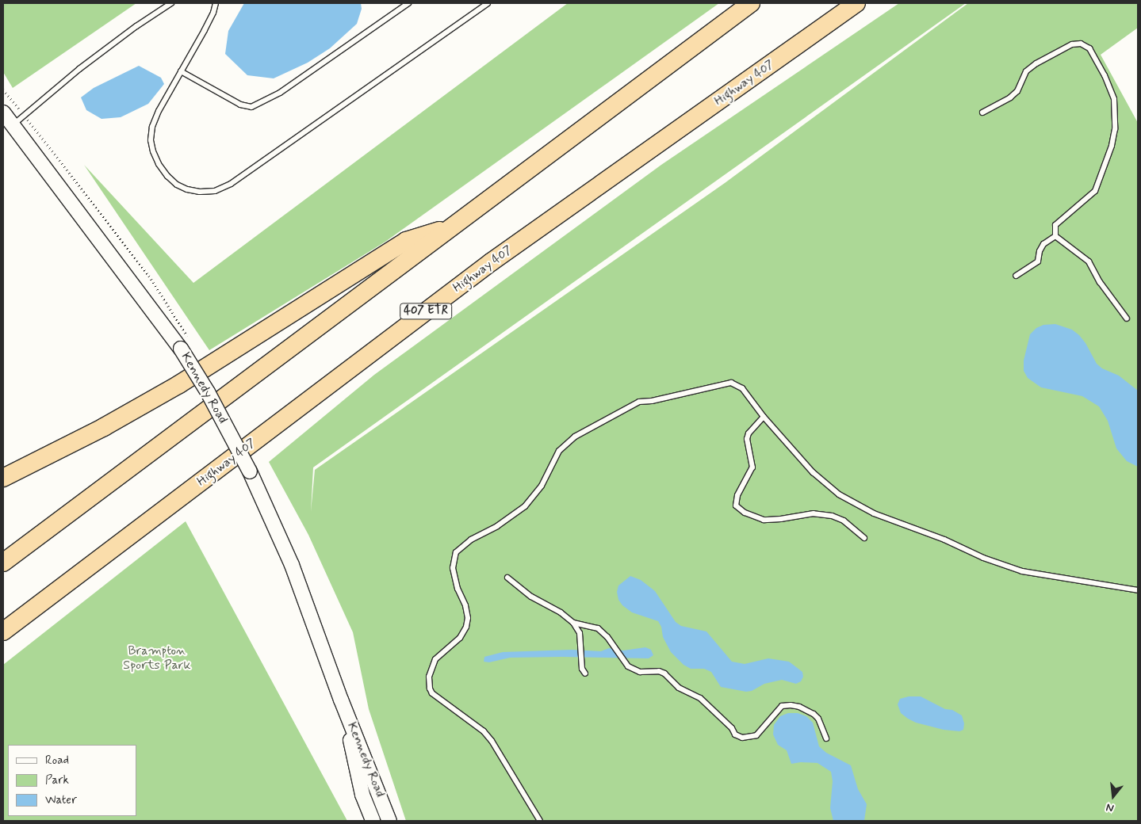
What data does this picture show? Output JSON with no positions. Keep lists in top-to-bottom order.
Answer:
{
  "streets": {
    "highway": ["Highway 407", "407 ETR"],
    "main road": ["Kennedy Road"]
  },
  "parks": ["Brampton Sports Park"],
  "legend": ["Road", "Park", "Water"],
  "north": "bottom"
}
